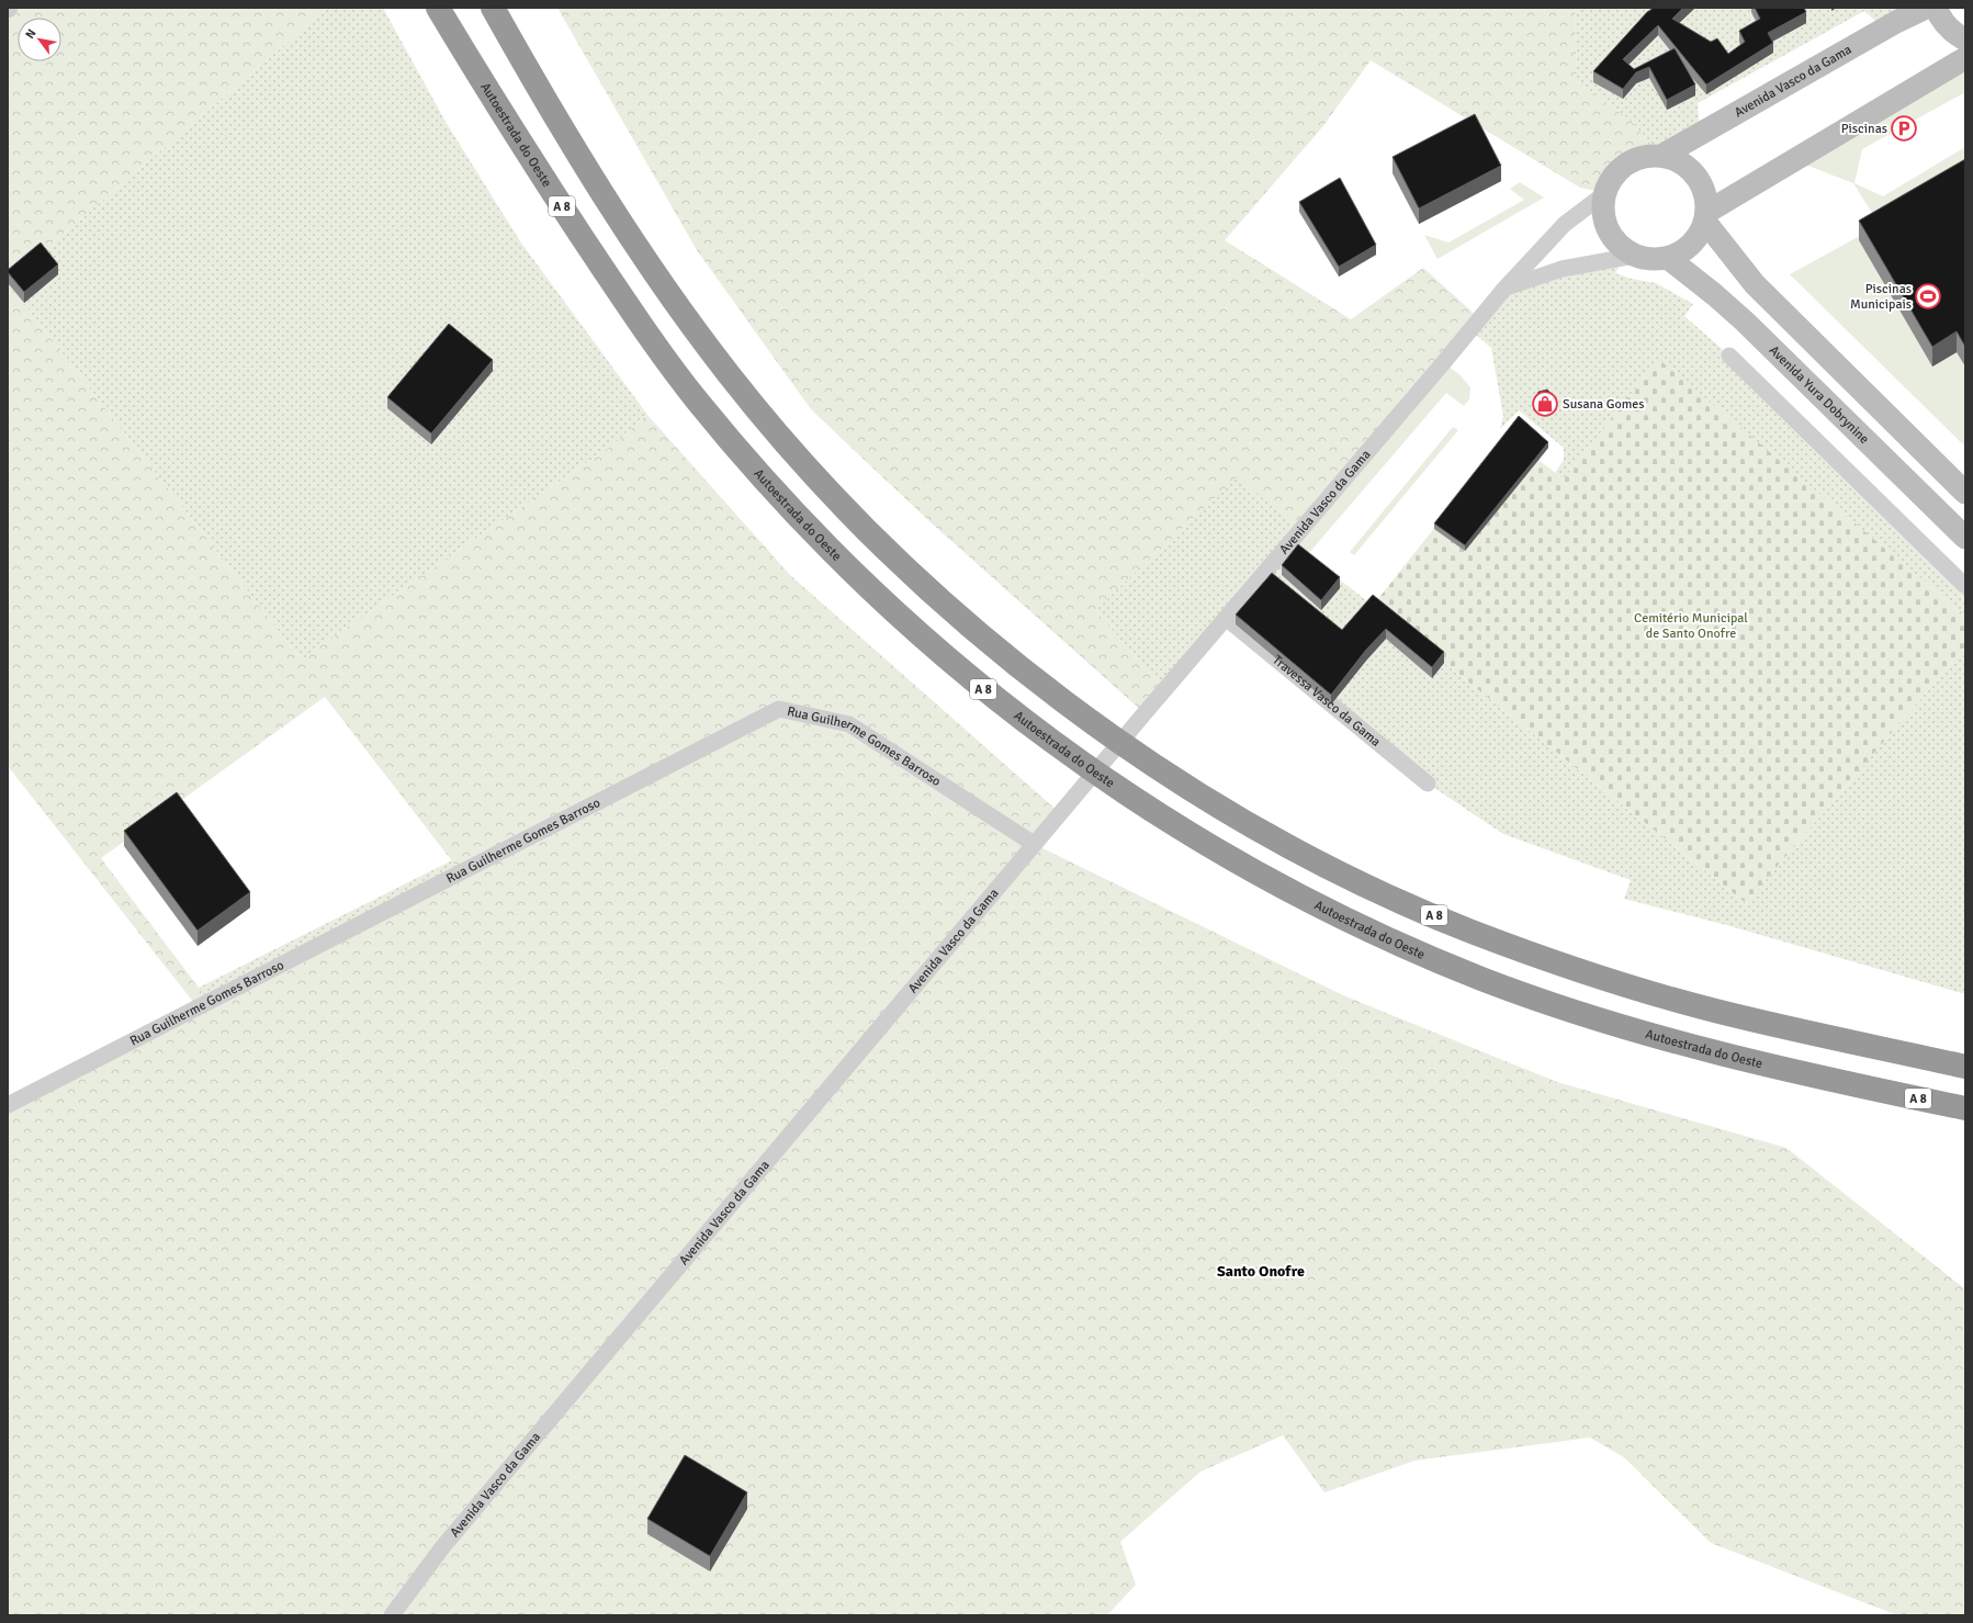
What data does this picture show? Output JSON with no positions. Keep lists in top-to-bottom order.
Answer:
{
  "streets": {
    "highway": ["Autoestrada do Oeste", "A 8"],
    "main road": ["Avenida Vasco da Gama", "Avenida Yura Dobrynine"],
    "street": ["Travessa Vasco da Gama", "Rua Guilherme Gomes Barroso"]
  },
  "crossings": [
    ["Avenida Vasco da Gama", "Avenida Yura Dobrynine"],
    ["Avenida Vasco da Gama", "Travessa Vasco da Gama"],
    ["Avenida Vasco da Gama", "Rua Guilherme Gomes Barroso"]
  ],
  "districts": ["Santo Onofre"],
  "parks": ["Cemitério Municipal de Santo Onofre"],
  "places": {
    "parking": ["Piscinas"],
    "sports": ["Piscinas Municipais"],
    "shop": ["Susana Gomes"]
  },
  "north": "top left"
}
